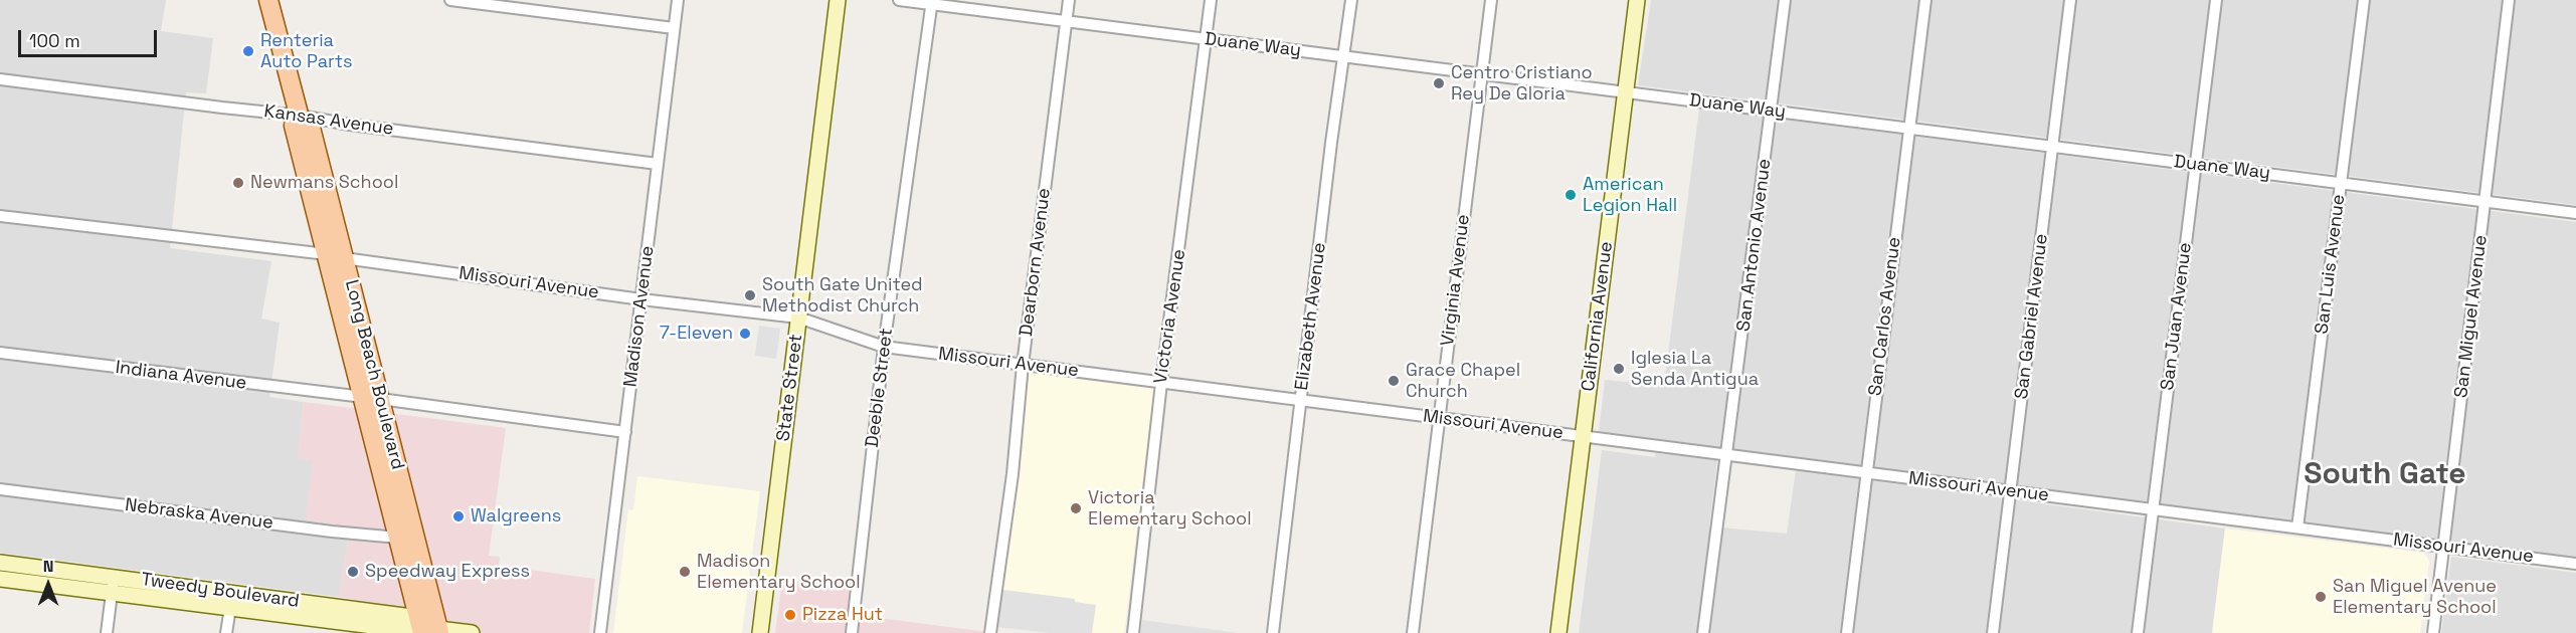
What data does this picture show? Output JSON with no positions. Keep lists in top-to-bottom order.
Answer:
{
  "streets": {
    "main road": [
      "California Avenue",
      "Long Beach Boulevard",
      "State Street",
      "Tweedy Boulevard"
    ],
    "street": [
      "Duane Way",
      "Kansas Avenue",
      "San Antonio Avenue",
      "Dearborn Avenue",
      "San Luis Avenue",
      "Virginia Avenue",
      "Missouri Avenue",
      "Madison Avenue",
      "Victoria Avenue",
      "Elizabeth Avenue",
      "San Carlos Avenue",
      "San Gabriel Avenue",
      "San Juan Avenue",
      "San Miguel Avenue",
      "Indiana Avenue",
      "Deeble Street",
      "Nebraska Avenue"
    ]
  },
  "crossings": [
    ["Duane Way", "San Antonio Avenue"],
    ["Duane Way", "Dearborn Avenue"],
    ["Duane Way", "San Luis Avenue"],
    ["Duane Way", "Virginia Avenue"],
    ["Duane Way", "Victoria Avenue"],
    ["Duane Way", "Elizabeth Avenue"],
    ["Duane Way", "California Avenue"],
    ["Duane Way", "San Carlos Avenue"],
    ["Duane Way", "San Gabriel Avenue"],
    ["Duane Way", "San Juan Avenue"],
    ["Duane Way", "San Miguel Avenue"],
    ["Duane Way", "Deeble Street"],
    ["Kansas Avenue", "Madison Avenue"],
    ["Kansas Avenue", "Long Beach Boulevard"],
    ["San Antonio Avenue", "Missouri Avenue"],
    ["Dearborn Avenue", "Missouri Avenue"],
    ["San Luis Avenue", "Missouri Avenue"],
    ["Virginia Avenue", "Missouri Avenue"],
    ["Missouri Avenue", "Madison Avenue"],
    ["Missouri Avenue", "Victoria Avenue"],
    ["Missouri Avenue", "Elizabeth Avenue"],
    ["Missouri Avenue", "California Avenue"],
    ["Missouri Avenue", "San Carlos Avenue"],
    ["Missouri Avenue", "San Gabriel Avenue"],
    ["Missouri Avenue", "San Juan Avenue"],
    ["Missouri Avenue", "San Miguel Avenue"],
    ["Missouri Avenue", "Long Beach Boulevard"],
    ["Missouri Avenue", "State Street"],
    ["Missouri Avenue", "Deeble Street"],
    ["Madison Avenue", "Indiana Avenue"],
    ["Long Beach Boulevard", "Indiana Avenue"],
    ["Long Beach Boulevard", "Nebraska Avenue"],
    ["Long Beach Boulevard", "Tweedy Boulevard"]
  ],
  "districts": ["South Gate"],
  "places": [
    "Renteria Auto Parts",
    "Centro Cristiano Rey De Gloria",
    "Newmans School",
    "American Legion Hall",
    "South Gate United Methodist Church",
    "7-Eleven",
    "Iglesia La Senda Antigua",
    "Grace Chapel Church",
    "Victoria Elementary School",
    "Walgreens",
    "Speedway Express",
    "Madison Elementary School",
    "San Miguel Avenue Elementary School",
    "Pizza Hut"
  ],
  "scale_bar": "100 m",
  "north": "top"
}
